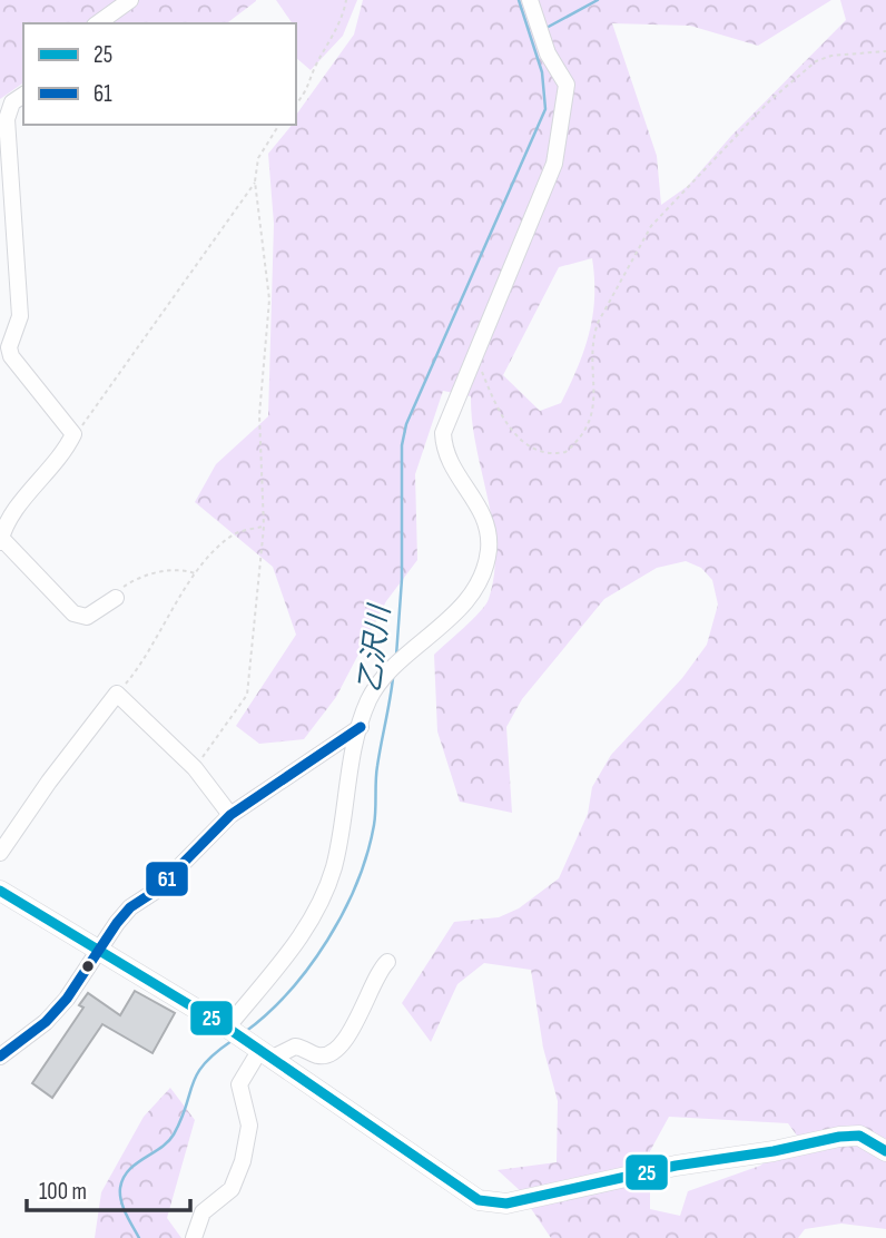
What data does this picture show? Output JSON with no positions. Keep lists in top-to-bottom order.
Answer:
{
  "water": ["乙沢川"],
  "lines": ["transit line 61", "transit line 25"],
  "legend": ["25", "61"],
  "scale_bar": "100 m"
}
